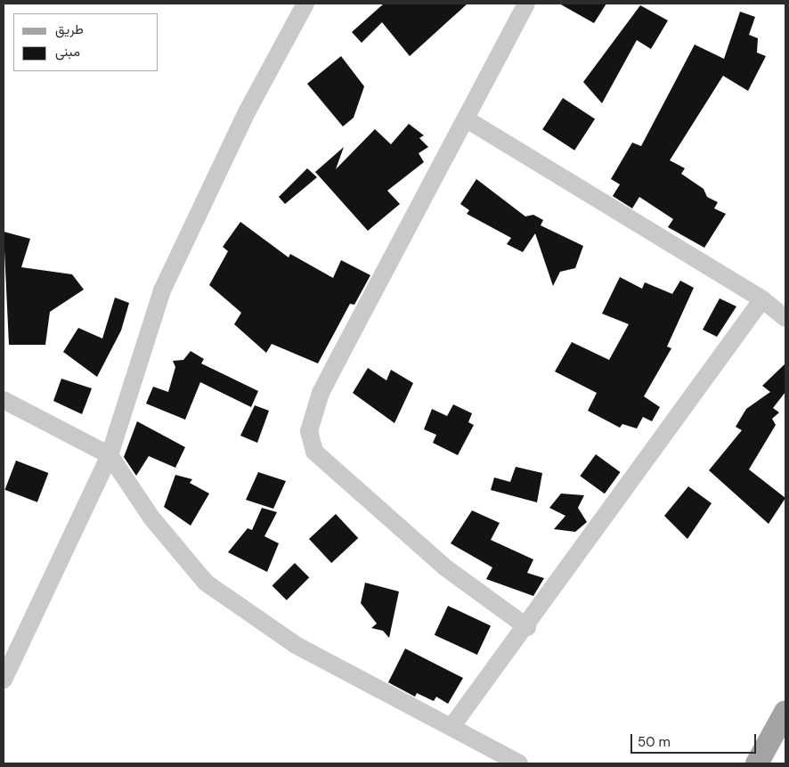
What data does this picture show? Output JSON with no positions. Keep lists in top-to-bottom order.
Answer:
{
  "legend": ["طريق", "مبنى"],
  "scale_bar": "50 m"
}
